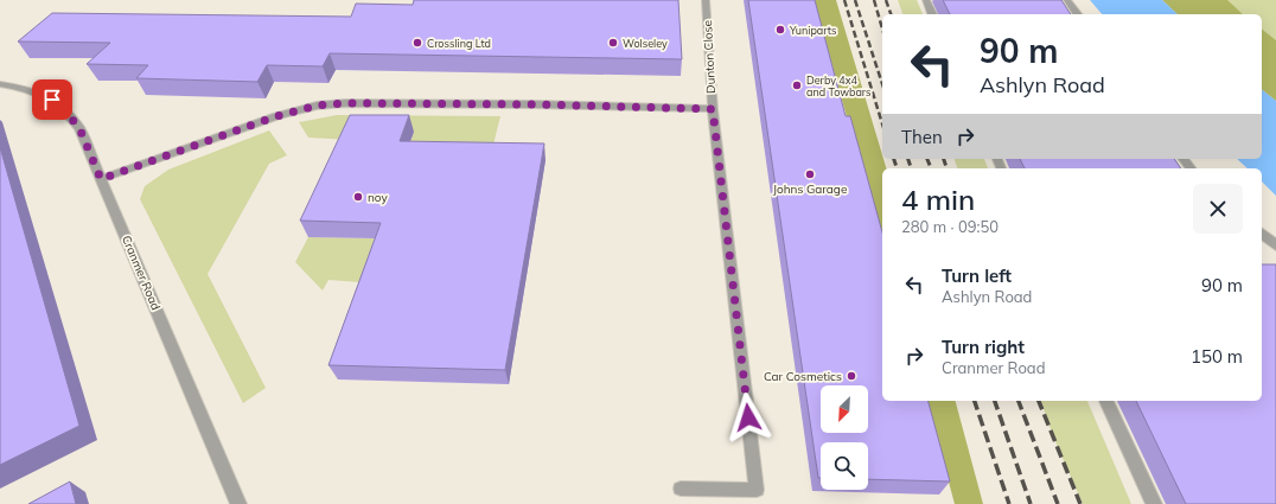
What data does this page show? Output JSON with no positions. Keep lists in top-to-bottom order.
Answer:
{
  "streets": {
    "street": ["Dunton Close", "Cranmer Road"]
  },
  "places": [
    "Yuniparts",
    "Crossling Ltd",
    "Wolseley",
    "Derby 4x4 and Towbars",
    "Johns Garage",
    "noy",
    "Car Cosmetics"
  ],
  "north": "bottom left",
  "page": {
    "turn": ["90 m", "Ashlyn Road"],
    "then": "Then",
    "heading": ["4 min", "280 m · 09:50"],
    "list": [
      {
        "name": "Turn left",
        "note": "Ashlyn Road",
        "value": "90 m"
      },
      {
        "name": "Turn right",
        "note": "Cranmer Road",
        "value": "150 m"
      }
    ]
  }
}
